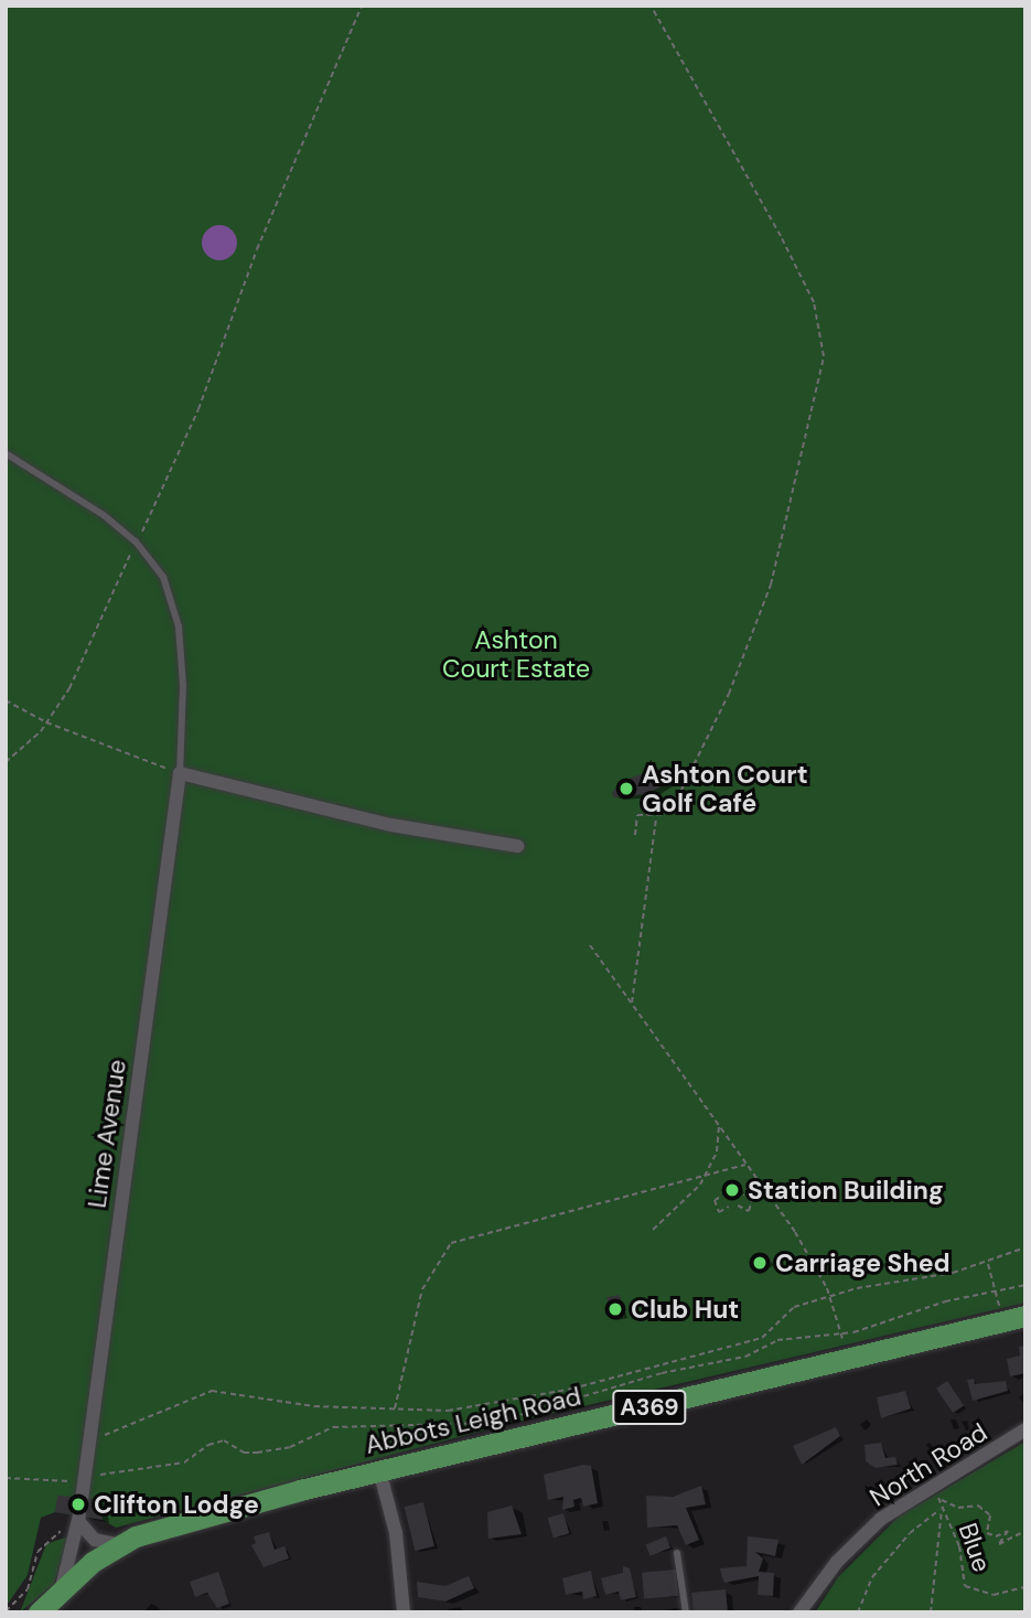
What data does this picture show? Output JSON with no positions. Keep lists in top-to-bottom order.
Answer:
{
  "streets": {
    "main road": ["A369", "Abbots Leigh Road"],
    "street": ["Lime Avenue", "North Road"],
    "path": ["Blue"]
  },
  "crossings": [
    ["A369", "Abbots Leigh Road"]
  ],
  "parks": ["Ashton Court Estate"],
  "places": [
    "Ashton Court Golf Café",
    "Station Building",
    "Carriage Shed",
    "Club Hut",
    "Clifton Lodge"
  ]
}
